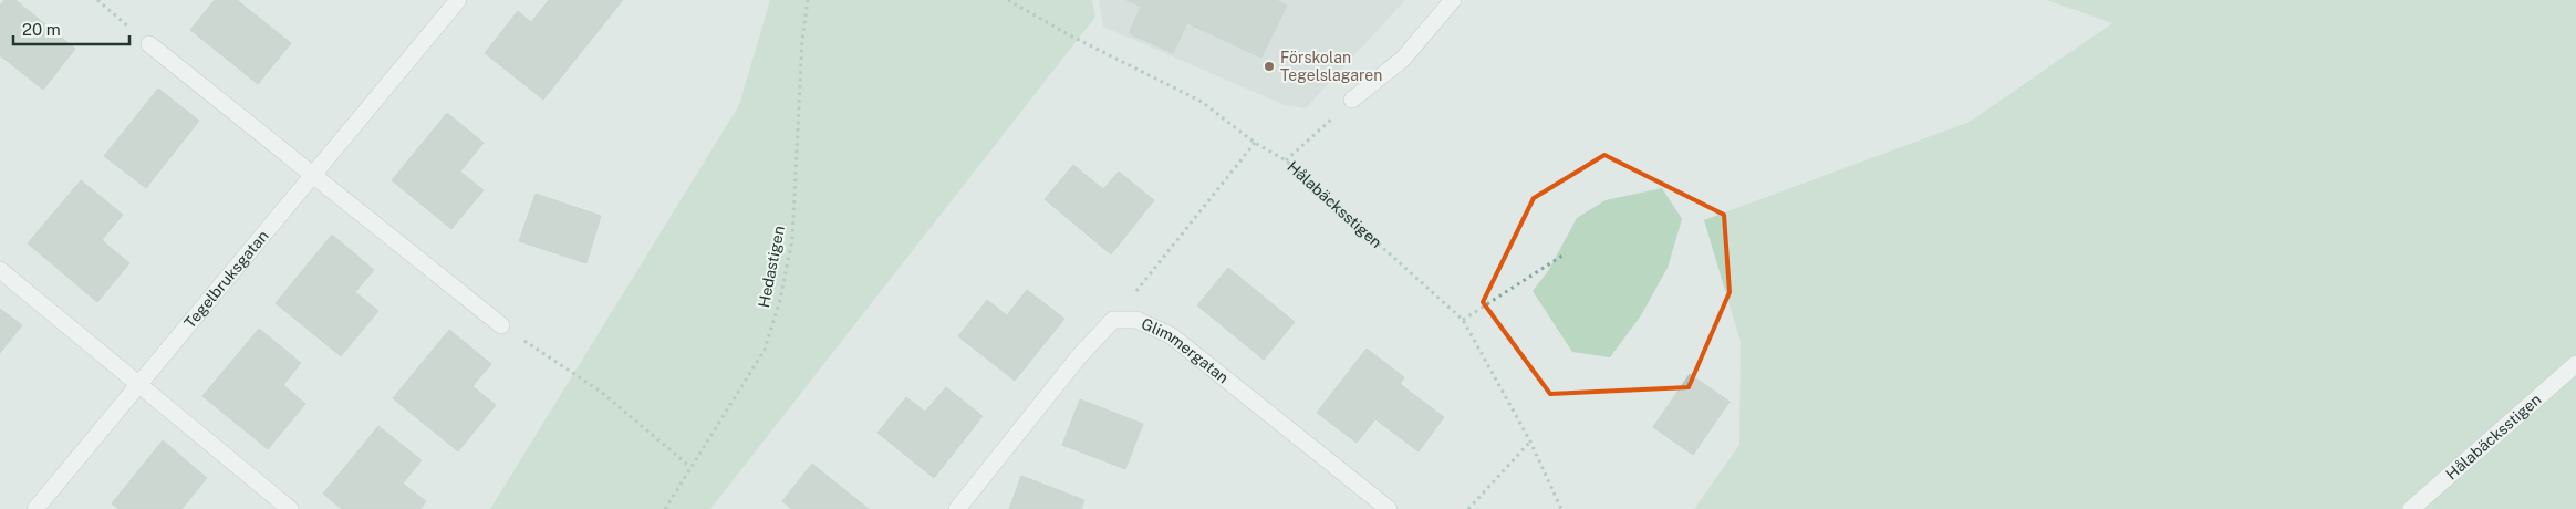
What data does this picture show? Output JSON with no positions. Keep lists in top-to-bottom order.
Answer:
{
  "streets": {
    "street": ["Hålabäcksstigen", "Tegelbruksgatan", "Glimmergatan"],
    "path": ["Hedastigen"]
  },
  "places": ["Förskolan Tegelslagaren"],
  "scale_bar": "20 m"
}
